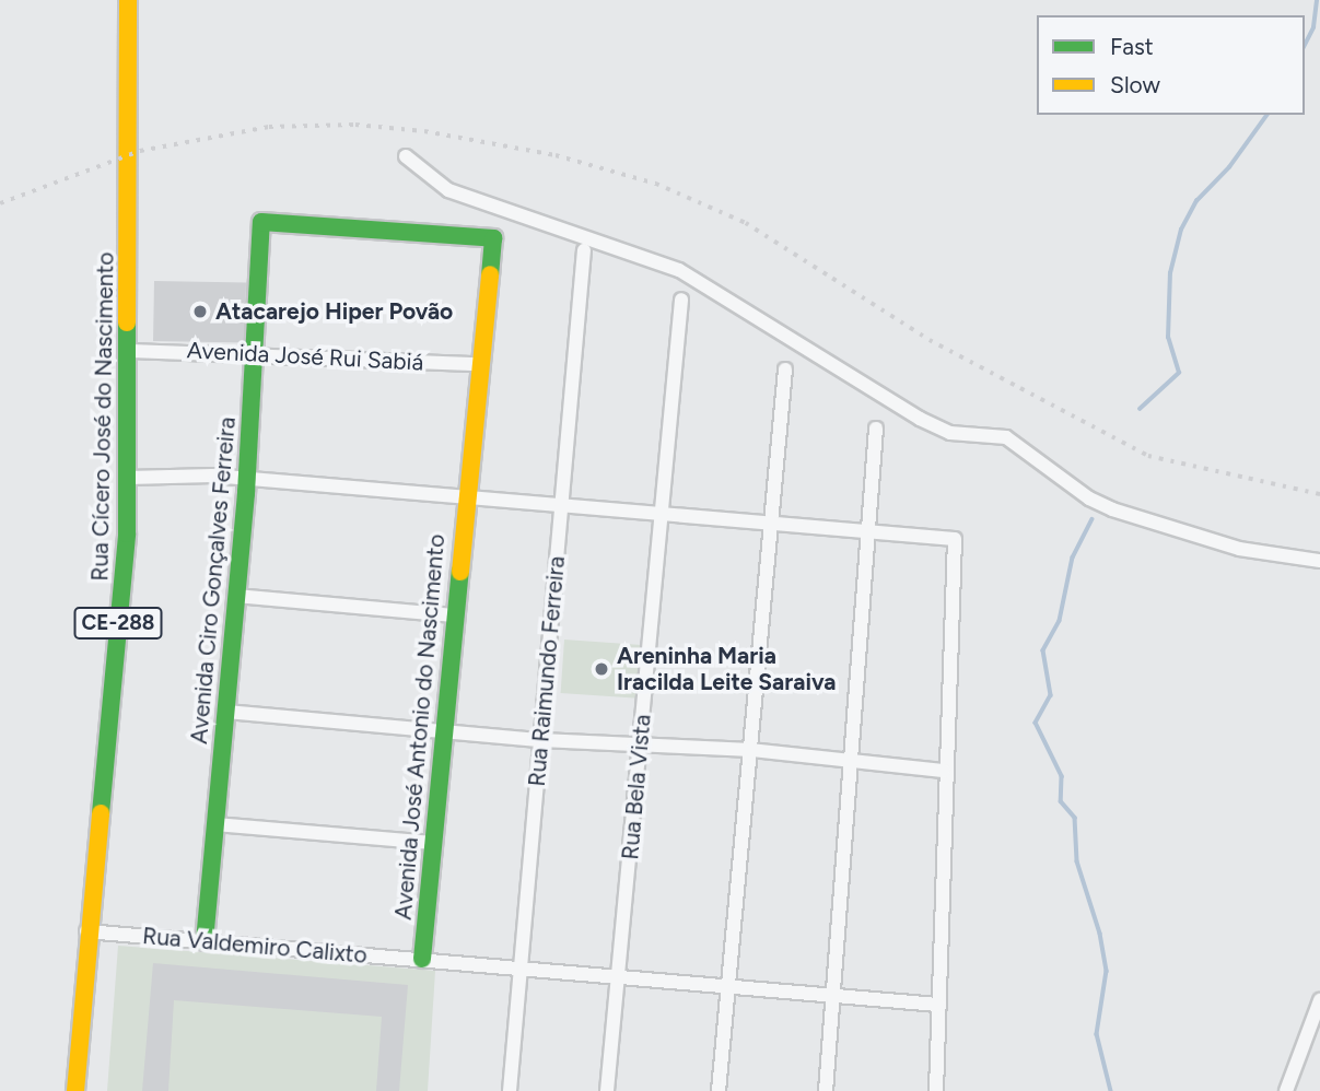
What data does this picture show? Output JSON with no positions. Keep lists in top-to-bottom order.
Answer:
{
  "streets": {
    "street": [
      "Avenida José Rui Sabiá",
      "Rua Cícero José do Nascimento",
      "Avenida Ciro Gonçalves Ferreira",
      "CE-288",
      "Rua Raimundo Ferreira",
      "Avenida José Antonio do Nascimento",
      "Rua Bela Vista",
      "Rua Valdemiro Calixto"
    ]
  },
  "crossings": [
    ["Avenida José Rui Sabiá", "Rua Cícero José do Nascimento"],
    ["Avenida José Rui Sabiá", "Avenida Ciro Gonçalves Ferreira"],
    ["Avenida José Rui Sabiá", "Avenida José Antonio do Nascimento"],
    ["Rua Cícero José do Nascimento", "Rua Valdemiro Calixto"],
    ["Avenida Ciro Gonçalves Ferreira", "Avenida José Antonio do Nascimento"],
    ["Avenida Ciro Gonçalves Ferreira", "Rua Valdemiro Calixto"],
    ["Rua Raimundo Ferreira", "Rua Valdemiro Calixto"],
    ["Avenida José Antonio do Nascimento", "Rua Valdemiro Calixto"],
    ["Rua Bela Vista", "Rua Valdemiro Calixto"]
  ],
  "places": ["Atacarejo Hiper Povão", "Areninha Maria Iracilda Leite Saraiva"],
  "legend": ["Fast", "Slow"]
}
